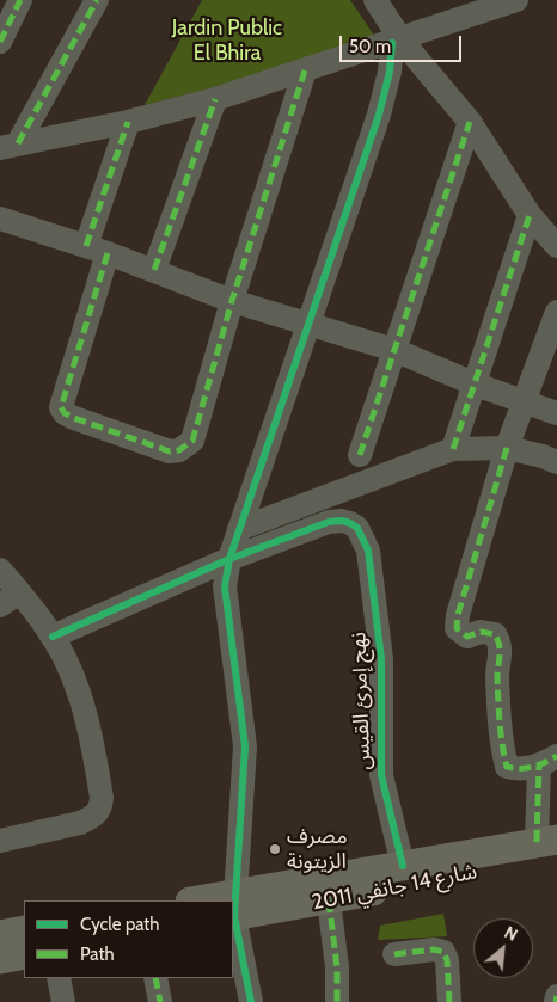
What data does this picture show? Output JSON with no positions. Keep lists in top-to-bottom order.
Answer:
{
  "streets": {
    "main road": ["شارع 14 جانفي 2011"],
    "street": ["نهج إمرئ القيس"]
  },
  "crossings": [
    ["نهج إمرئ القيس", "شارع 14 جانفي 2011"]
  ],
  "parks": ["Jardin Public El Bhira"],
  "places": ["مصرف الزيتونة"],
  "legend": ["Cycle path", "Path"],
  "scale_bar": "50 m",
  "north": "top right"
}
